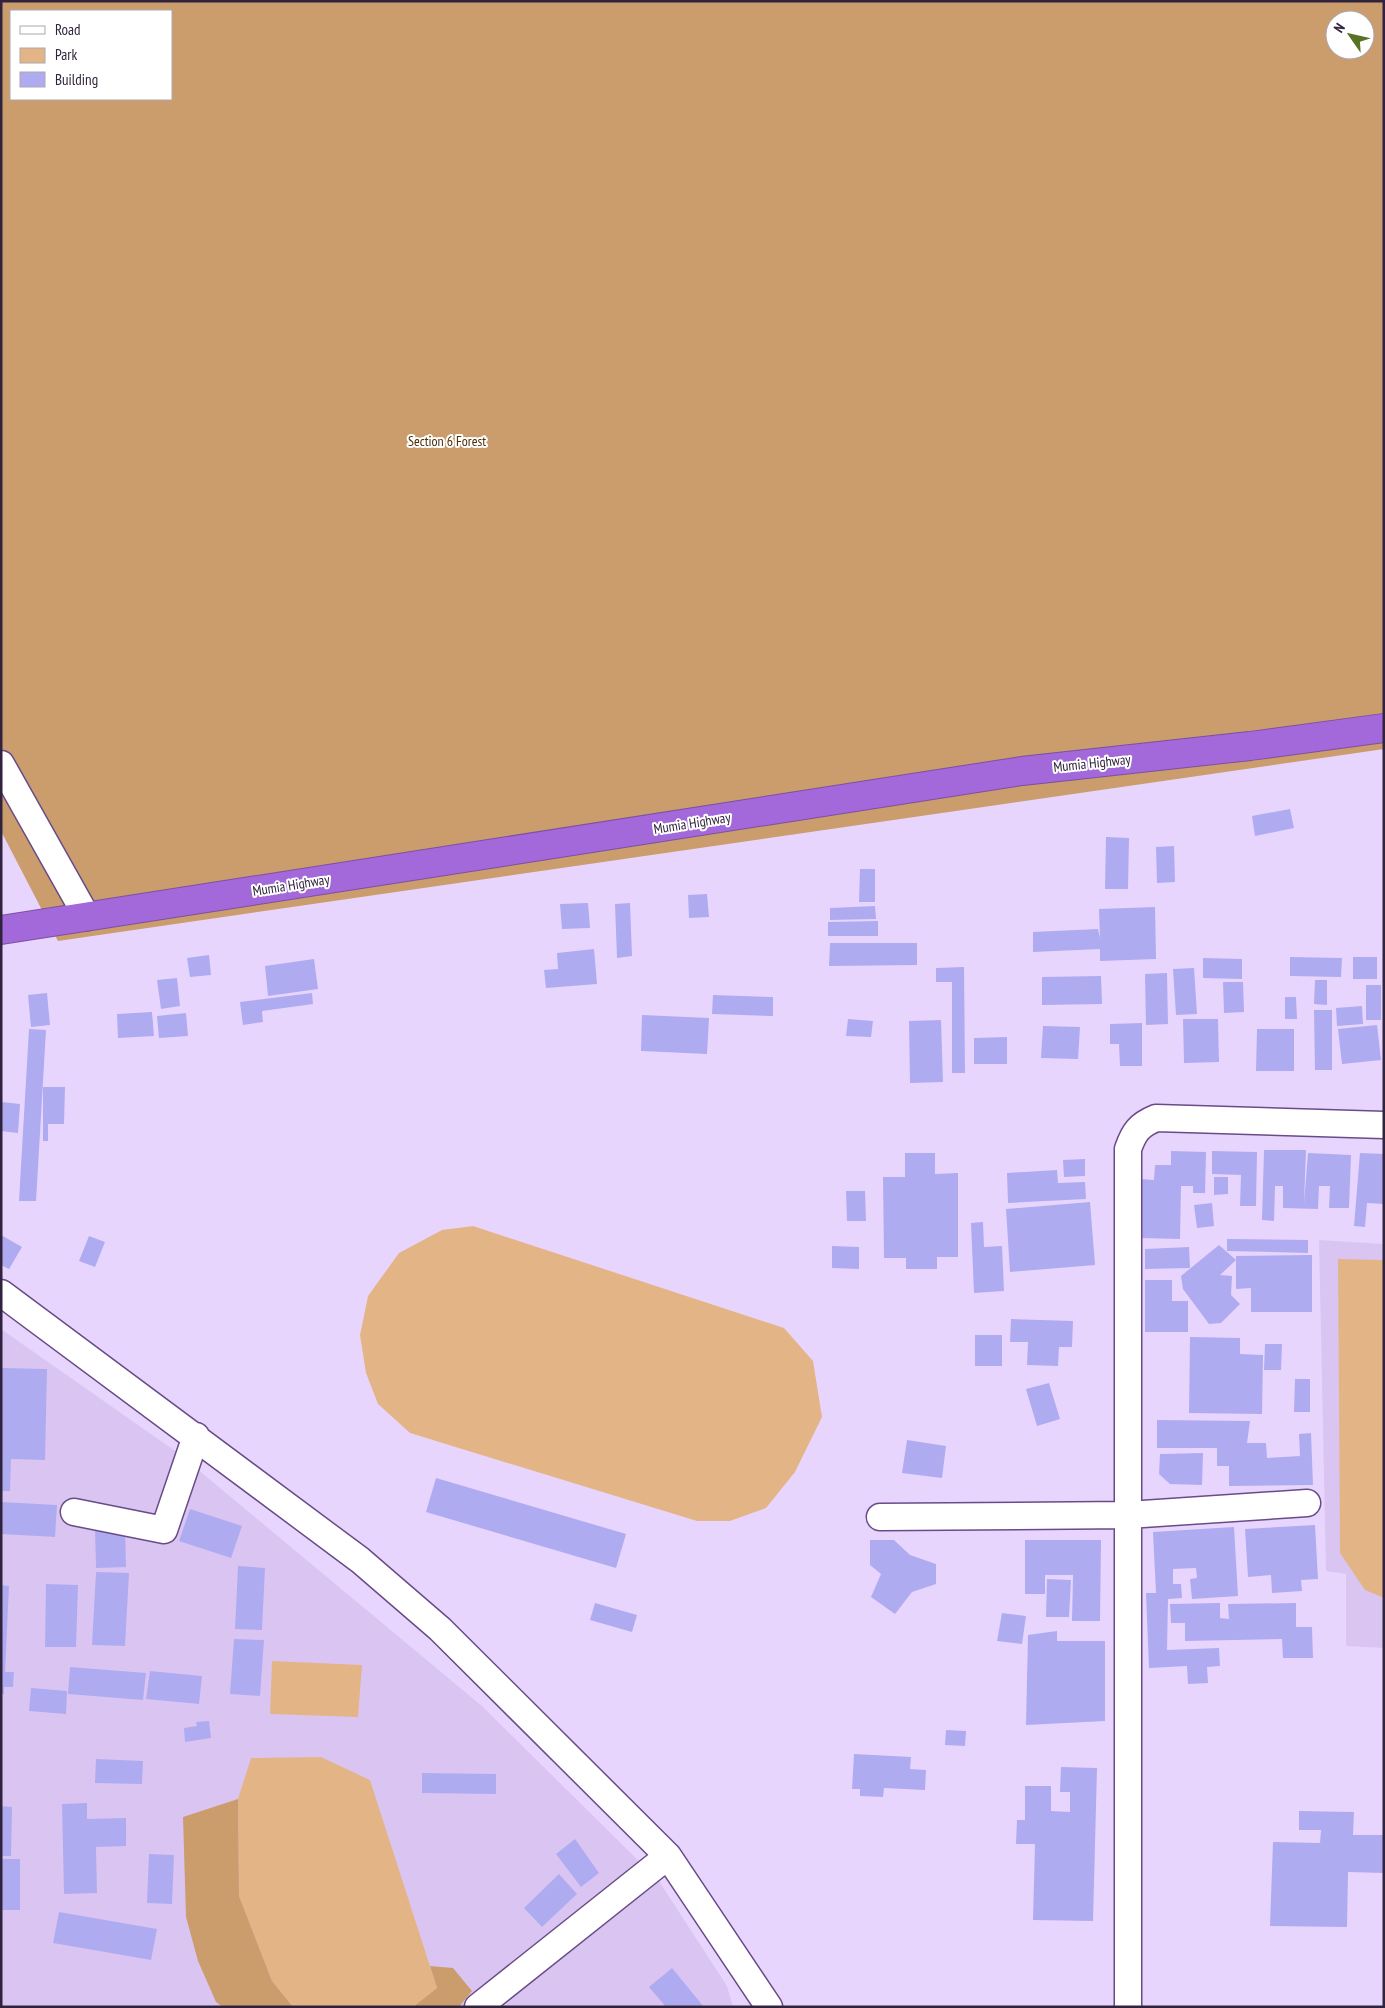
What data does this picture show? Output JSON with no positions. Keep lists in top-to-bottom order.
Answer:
{
  "streets": {
    "highway": ["Mumia Highway"]
  },
  "parks": ["Section 6 Forest"],
  "legend": ["Road", "Park", "Building"],
  "north": "top left"
}
